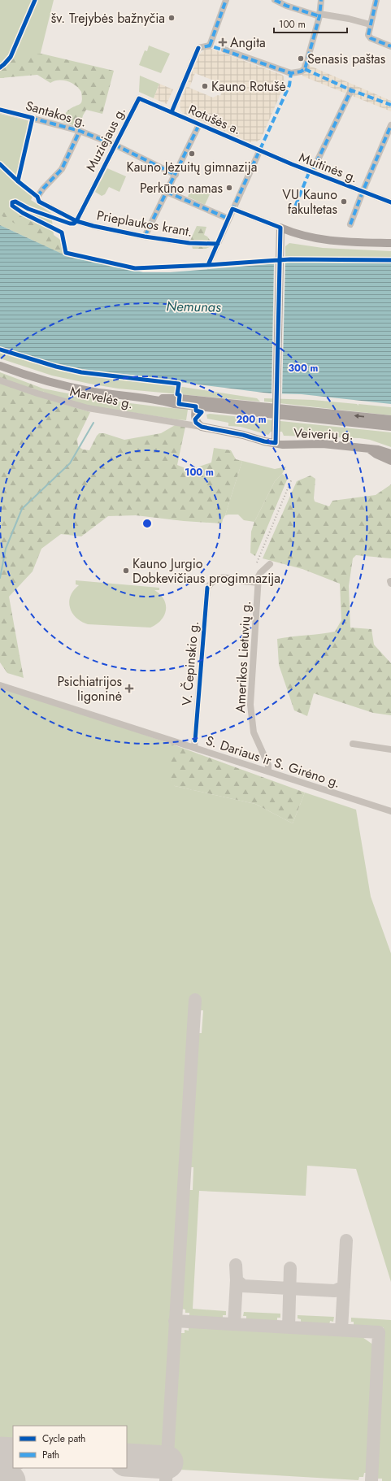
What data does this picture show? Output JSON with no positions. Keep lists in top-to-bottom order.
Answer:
{
  "streets": {
    "main road": ["Veiverių g."],
    "street": [
      "Santakos g.",
      "Rotušės a.",
      "Muziejaus g.",
      "Muitinės g.",
      "Prieplaukos krant.",
      "Marvelės g.",
      "Amerikos Lietuvių g.",
      "V. Čepinskio g.",
      "S. Dariaus ir S. Girėno g."
    ]
  },
  "crossings": [
    ["Santakos g.", "Muziejaus g."],
    ["Santakos g.", "Prieplaukos krant."],
    ["Rotušės a.", "Muziejaus g."],
    ["Rotušės a.", "Muitinės g."],
    ["Muziejaus g.", "Prieplaukos krant."],
    ["Marvelės g.", "Veiverių g."],
    ["Amerikos Lietuvių g.", "V. Čepinskio g."],
    ["Amerikos Lietuvių g.", "S. Dariaus ir S. Girėno g."],
    ["V. Čepinskio g.", "S. Dariaus ir S. Girėno g."]
  ],
  "water": ["Nemunas"],
  "places": {
    "other": [
      "šv. Trejybės bažnyčia",
      "Senasis paštas",
      "Kauno Rotušė",
      "Kauno Jėzuitų gimnazija",
      "Perkūno namas",
      "VU Kauno fakultetas",
      "Kauno Jurgio Dobkevičiaus progimnazija"
    ],
    "health": ["Angita", "Psichiatrijos ligoninė"]
  },
  "legend": ["Cycle path", "Path"],
  "scale_bar": "100 m",
  "rings": ["300 m", "200 m", "100 m"]
}
